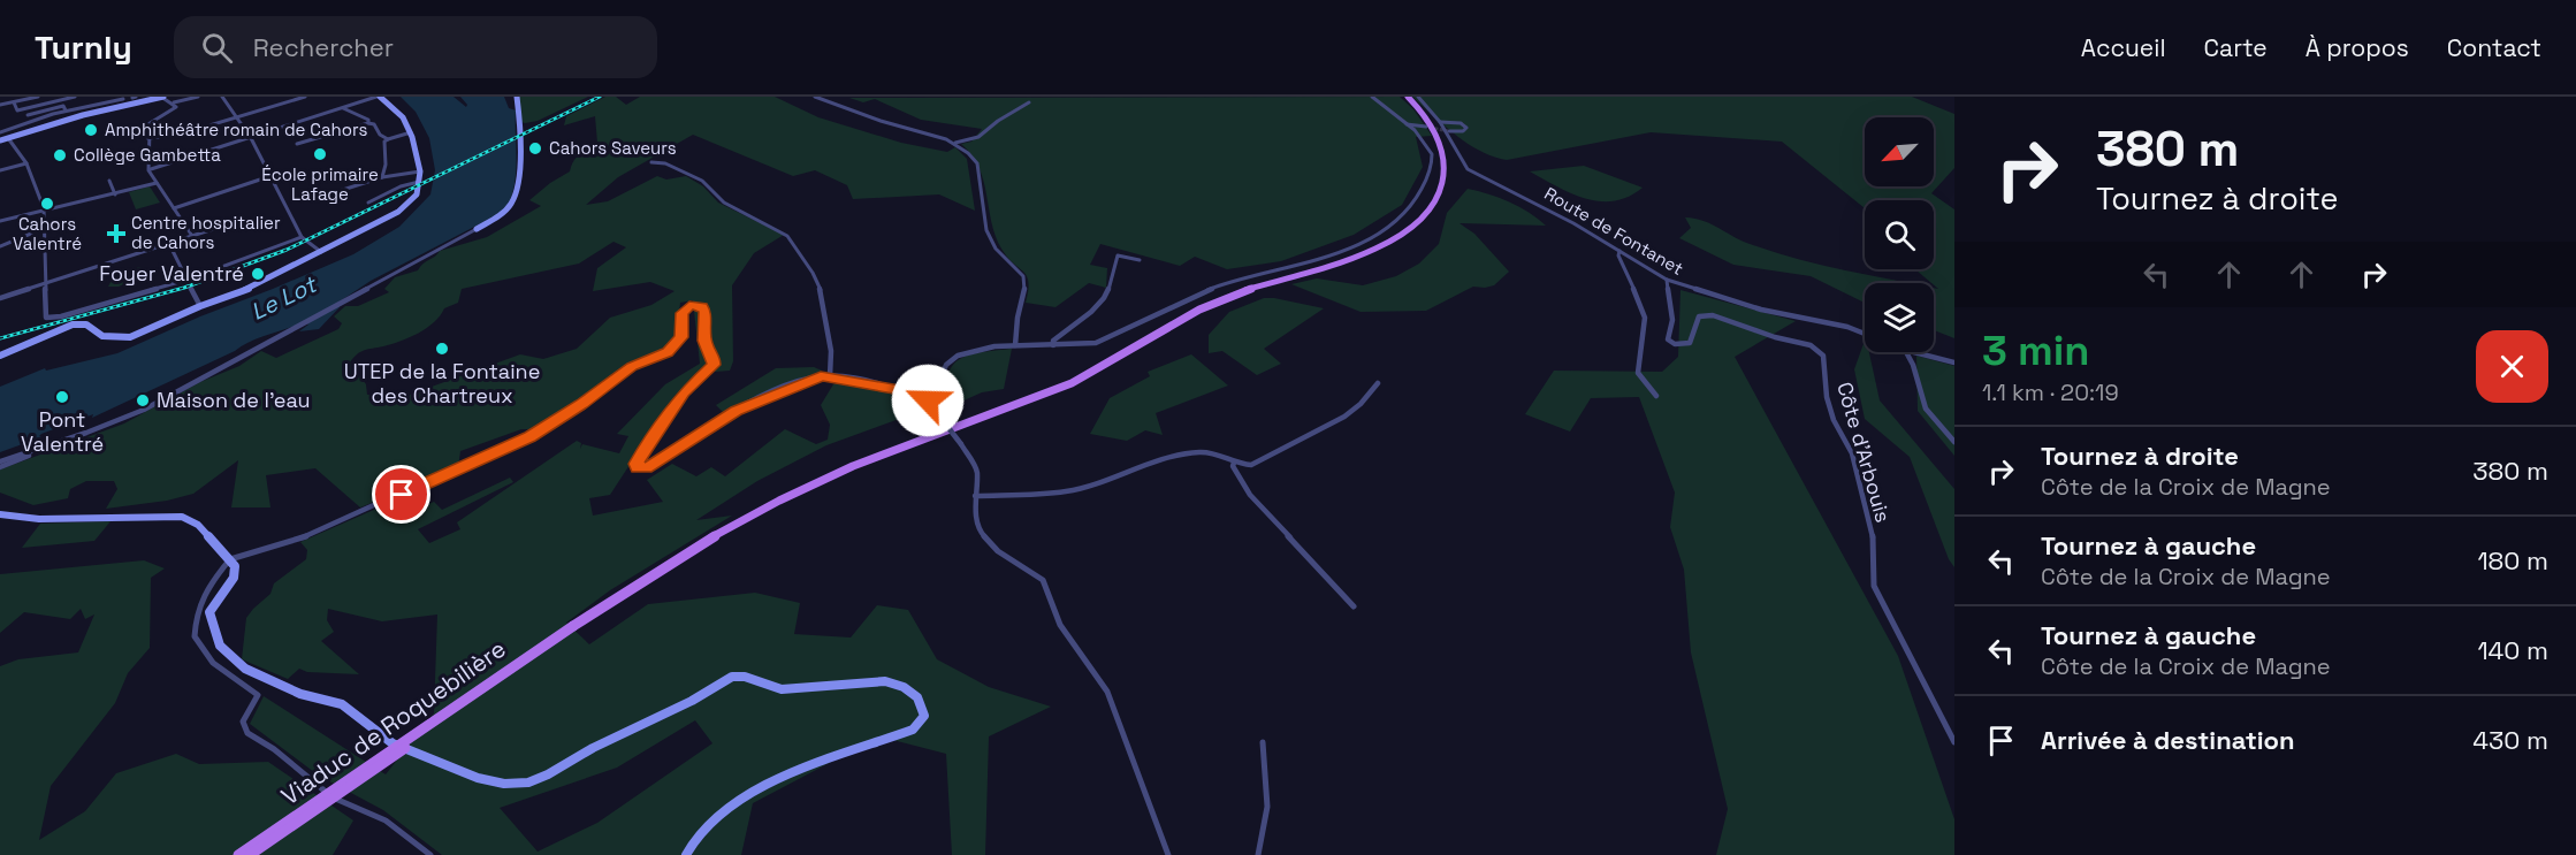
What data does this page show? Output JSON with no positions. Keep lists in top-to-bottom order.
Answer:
{
  "streets": {
    "main road": ["Viaduc de Roquebilière"],
    "street": ["Route de Fontanet", "Côte d'Arbouis"]
  },
  "crossings": [
    ["Route de Fontanet", "Côte d'Arbouis"]
  ],
  "water": ["Le Lot"],
  "places": {
    "other": [
      "Amphithéâtre romain de Cahors",
      "Cahors Saveurs",
      "École primaire Lafage",
      "Collège Gambetta",
      "Cahors Valentré",
      "Foyer Valentré",
      "UTEP de la Fontaine des Chartreux",
      "Pont Valentré",
      "Maison de l'eau"
    ],
    "health": ["Centre hospitalier de Cahors"]
  },
  "north": "bottom left",
  "page": {
    "header": "Turnly",
    "search": "Rechercher",
    "nav": [
      "Accueil",
      "Carte",
      "À propos",
      "Contact"
    ],
    "turn": ["380 m", "Tournez à droite"],
    "heading": ["3 min", "1.1 km · 20:19"],
    "list": [
      {
        "name": "Tournez à droite",
        "note": "Côte de la Croix de Magne",
        "value": "380 m"
      },
      {
        "name": "Tournez à gauche",
        "note": "Côte de la Croix de Magne",
        "value": "180 m"
      },
      {
        "name": "Tournez à gauche",
        "note": "Côte de la Croix de Magne",
        "value": "140 m"
      },
      {
        "name": "Arrivée à destination",
        "value": "430 m"
      }
    ]
  }
}
